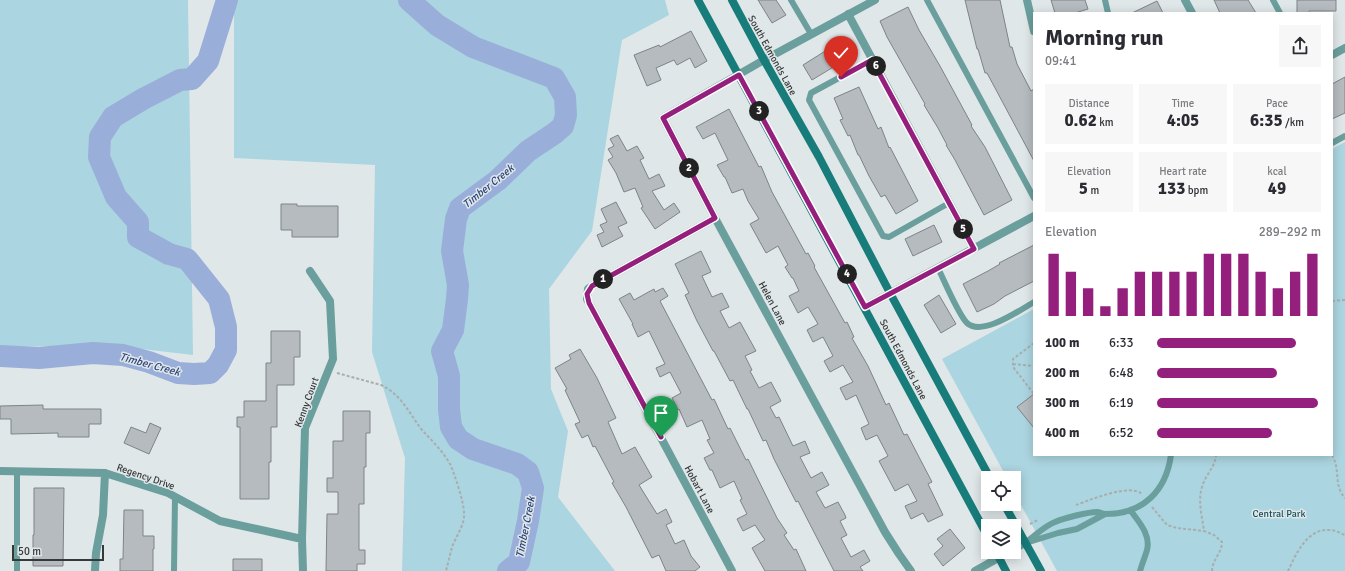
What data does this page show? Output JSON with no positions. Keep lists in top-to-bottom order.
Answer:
{
  "streets": {
    "main road": ["South Edmonds Lane"],
    "street": [
      "Helen Lane",
      "Kenny Court",
      "Regency Drive",
      "Hobart Lane"
    ]
  },
  "crossings": [
    ["South Edmonds Lane", "Helen Lane"],
    ["Helen Lane", "Hobart Lane"],
    ["Kenny Court", "Regency Drive"]
  ],
  "water": ["Timber Creek"],
  "parks": ["Central Park"],
  "scale_bar": "50 m",
  "page": {
    "heading": ["Morning run", "09:41"],
    "pins": [
      "6",
      "3",
      "2",
      "5",
      "4",
      "1"
    ],
    "stats": [
      ["Distance", "0.62 km"],
      ["Time", "4:05"],
      ["Pace", "6:35 /km"],
      ["Elevation", "5 m"],
      ["Heart rate", "133 bpm"],
      ["kcal", "49"]
    ],
    "chart": ["Elevation", "289–292 m"],
    "list": [
      {
        "name": "100 m",
        "note": "6:33"
      },
      {
        "name": "200 m",
        "note": "6:48"
      },
      {
        "name": "300 m",
        "note": "6:19"
      },
      {
        "name": "400 m",
        "note": "6:52"
      }
    ],
    "scale": "50 m"
  }
}
